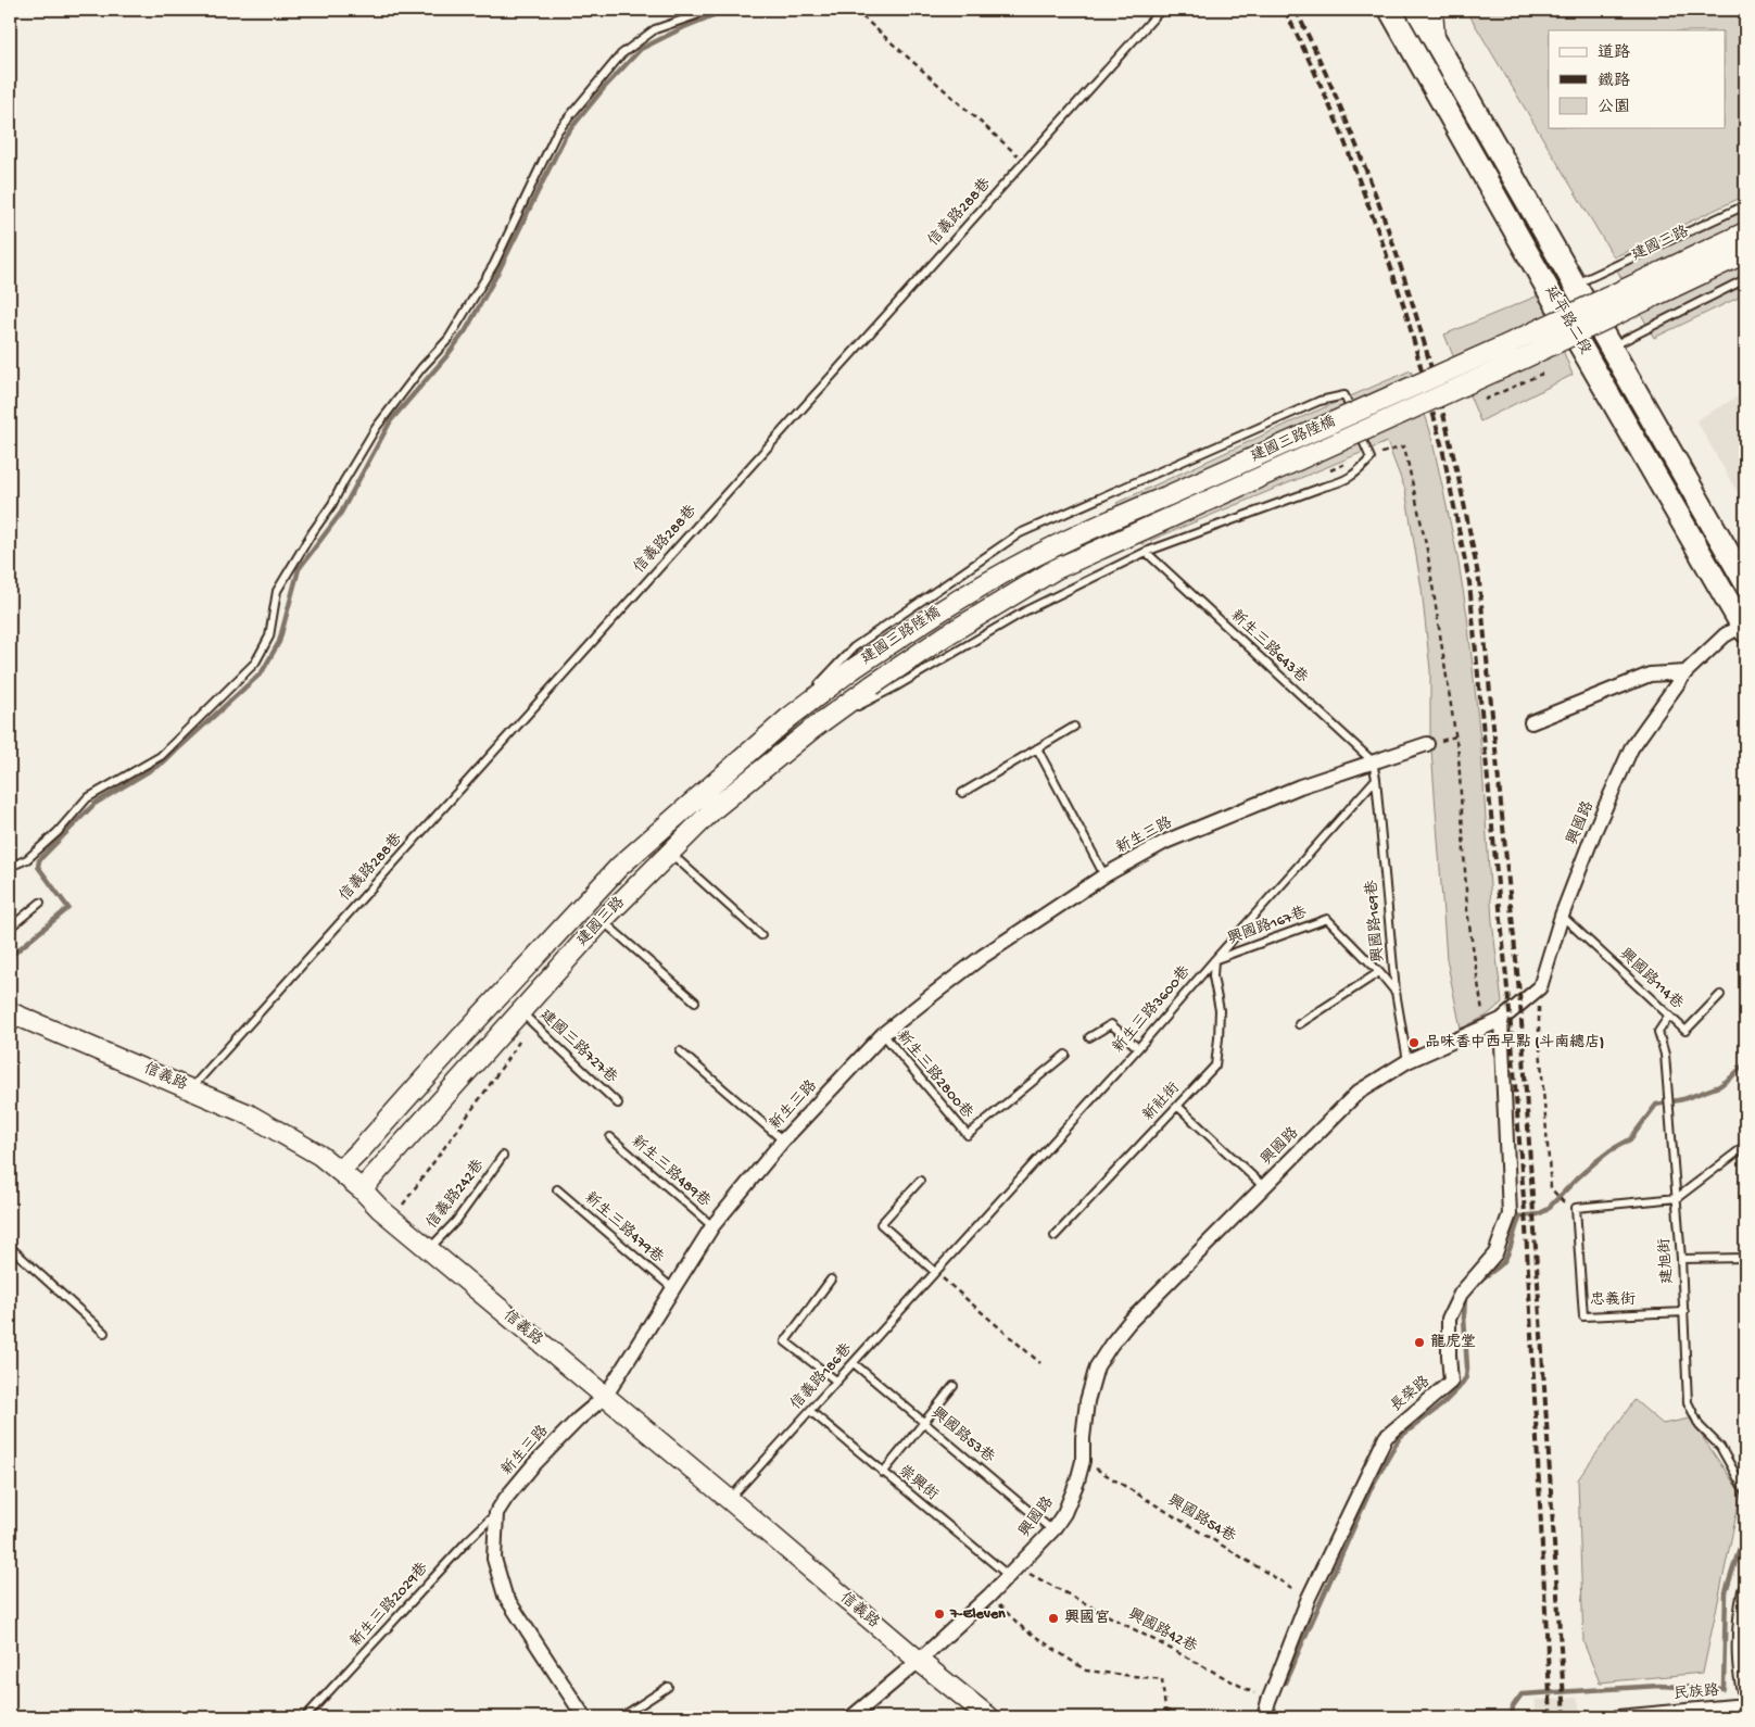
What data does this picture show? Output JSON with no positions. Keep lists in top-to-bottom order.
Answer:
{
  "streets": {
    "main road": ["延平路二段"],
    "street": [
      "建國三路",
      "建國三路陸橋",
      "興國路",
      "新生三路",
      "信義路",
      "長榮路",
      "民族路"
    ],
    "lane": [
      "信義路288巷",
      "新生三路643巷",
      "興國路169巷",
      "興國路167巷",
      "興國路114巷",
      "新生三路3600巷",
      "建國三路727巷",
      "新生三路2800巷",
      "新社街",
      "新生三路489巷",
      "信義路242巷",
      "新生三路479巷",
      "建旭街",
      "忠義街",
      "信義路186巷",
      "興國路53巷",
      "崇興街",
      "新生三路2029巷"
    ],
    "path": ["興國路54巷", "興國路42巷"]
  },
  "crossings": [
    ["信義路288巷", "信義路"],
    ["建國三路", "延平路二段"],
    ["建國三路", "建國三路陸橋"],
    ["建國三路", "建國三路727巷"],
    ["建國三路", "信義路"],
    ["延平路二段", "興國路"],
    ["新生三路643巷", "新生三路"],
    ["興國路", "興國路169巷"],
    ["興國路", "興國路114巷"],
    ["興國路", "信義路"],
    ["興國路", "長榮路"],
    ["興國路", "興國路53巷"],
    ["興國路", "崇興街"],
    ["興國路", "興國路54巷"],
    ["興國路", "興國路42巷"],
    ["新生三路", "新生三路2800巷"],
    ["新生三路", "信義路"],
    ["新生三路", "新生三路489巷"],
    ["新生三路", "新生三路479巷"],
    ["新生三路", "新生三路2029巷"],
    ["興國路169巷", "興國路167巷"],
    ["興國路169巷", "新生三路3600巷"],
    ["興國路167巷", "新生三路3600巷"],
    ["興國路167巷", "新社街"],
    ["興國路114巷", "建旭街"],
    ["新生三路3600巷", "新社街"],
    ["新生三路3600巷", "信義路186巷"],
    ["信義路", "信義路242巷"],
    ["信義路", "信義路186巷"],
    ["建旭街", "忠義街"],
    ["信義路186巷", "興國路53巷"],
    ["信義路186巷", "崇興街"],
    ["長榮路", "興國路54巷"],
    ["長榮路", "興國路42巷"],
    ["崇興街", "興國路42巷"]
  ],
  "places": [
    "品味香中西早點 (斗南總店)",
    "龍虎堂",
    "7-Eleven",
    "興國宮"
  ],
  "legend": ["道路", "鐵路", "公園"]
}
